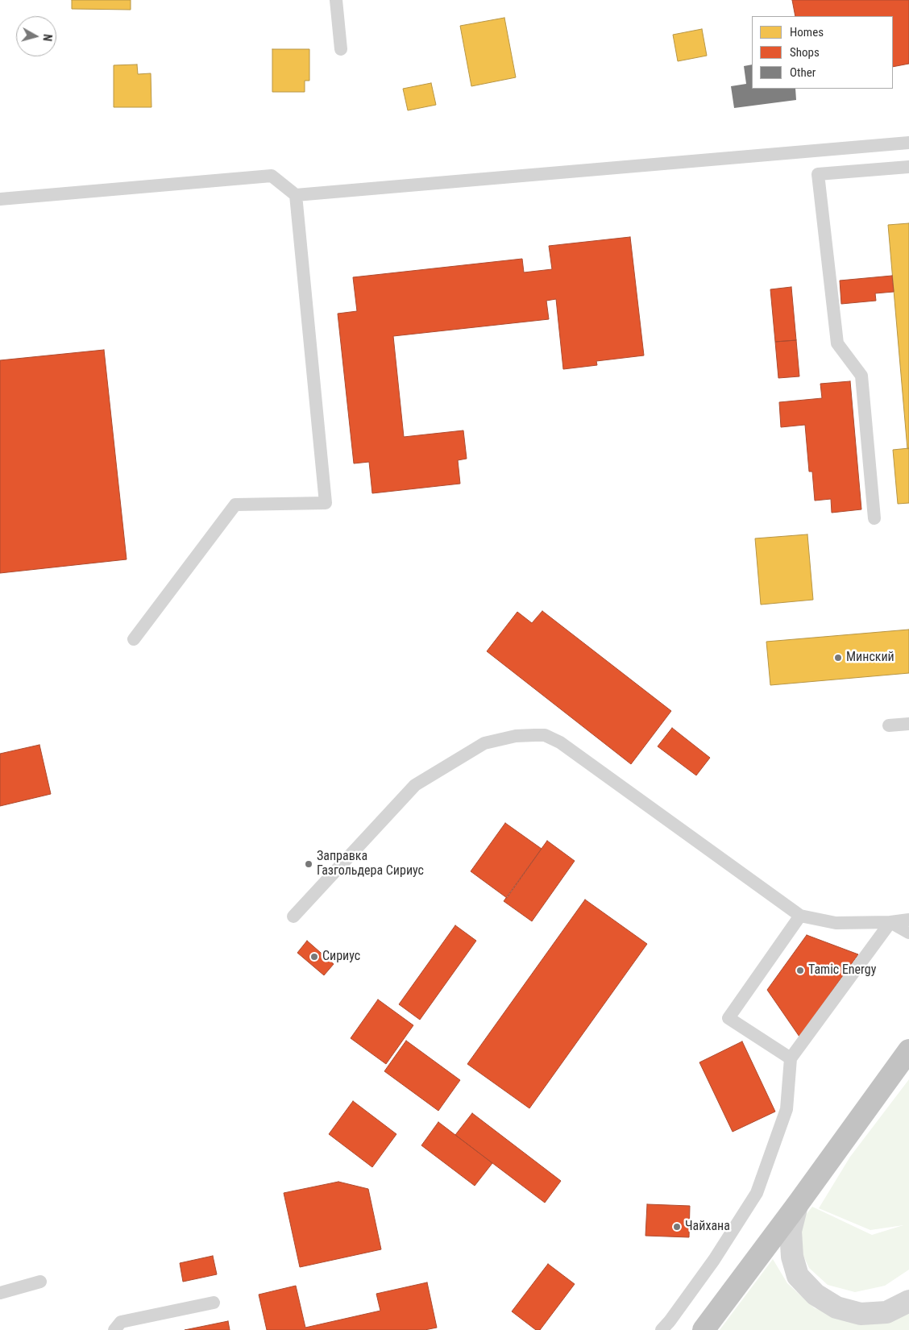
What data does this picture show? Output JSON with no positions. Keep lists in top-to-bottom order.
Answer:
{
  "places": [
    "Минский",
    "Заправка Газгольдера Сириус",
    "Сириус",
    "Tamic Energy",
    "Чайхана"
  ],
  "legend": ["Homes", "Shops", "Other"],
  "north": "right"
}
